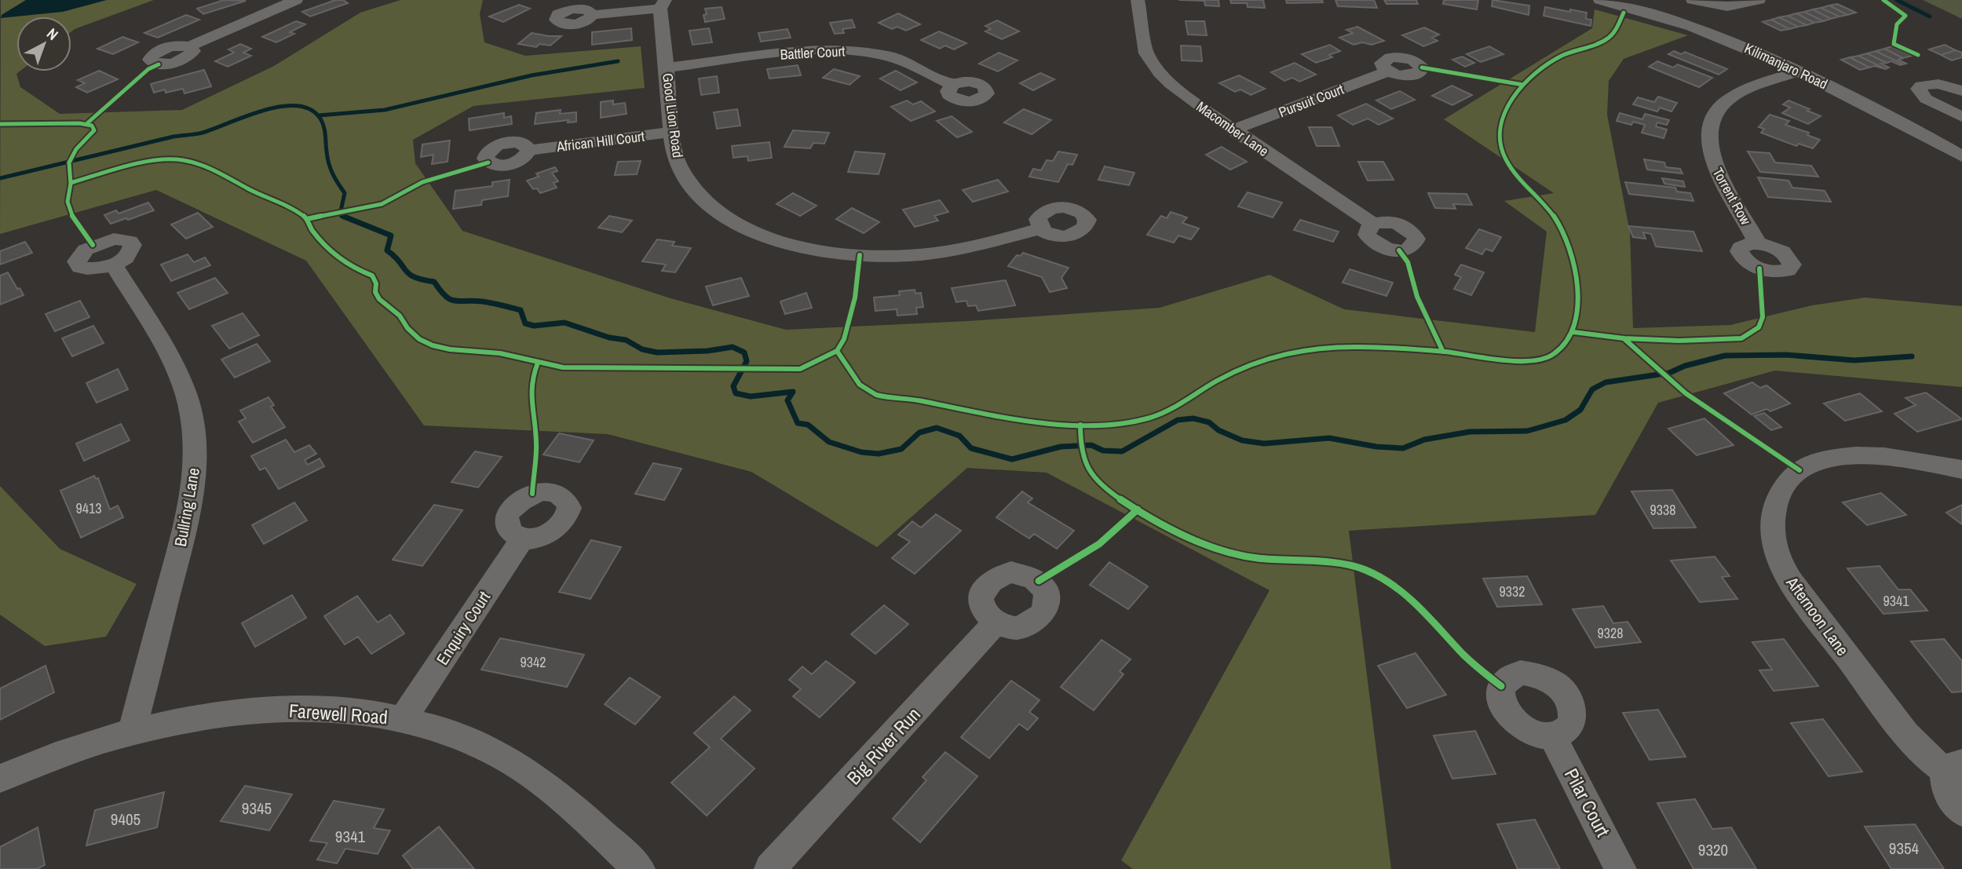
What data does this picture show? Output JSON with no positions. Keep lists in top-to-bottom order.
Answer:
{
  "streets": {
    "street": [
      "Battler Court",
      "Kilimanjaro Road",
      "Pursuit Court",
      "Good Lion Road",
      "Macomber Lane",
      "African Hill Court",
      "Torrent Row",
      "Bullring Lane",
      "Afternoon Lane",
      "Enquiry Court",
      "Farewell Road",
      "Big River Run",
      "Pilar Court"
    ]
  },
  "crossings": [
    ["Battler Court", "Good Lion Road"],
    ["Kilimanjaro Road", "Torrent Row"],
    ["Pursuit Court", "Macomber Lane"],
    ["Good Lion Road", "African Hill Court"],
    ["Bullring Lane", "Farewell Road"],
    ["Enquiry Court", "Farewell Road"]
  ],
  "house_numbers": [
    "9413",
    "9338",
    "9332",
    "9341",
    "9328",
    "9342",
    "9345",
    "9405",
    "9341",
    "9354",
    "9320"
  ],
  "north": "top right"
}
